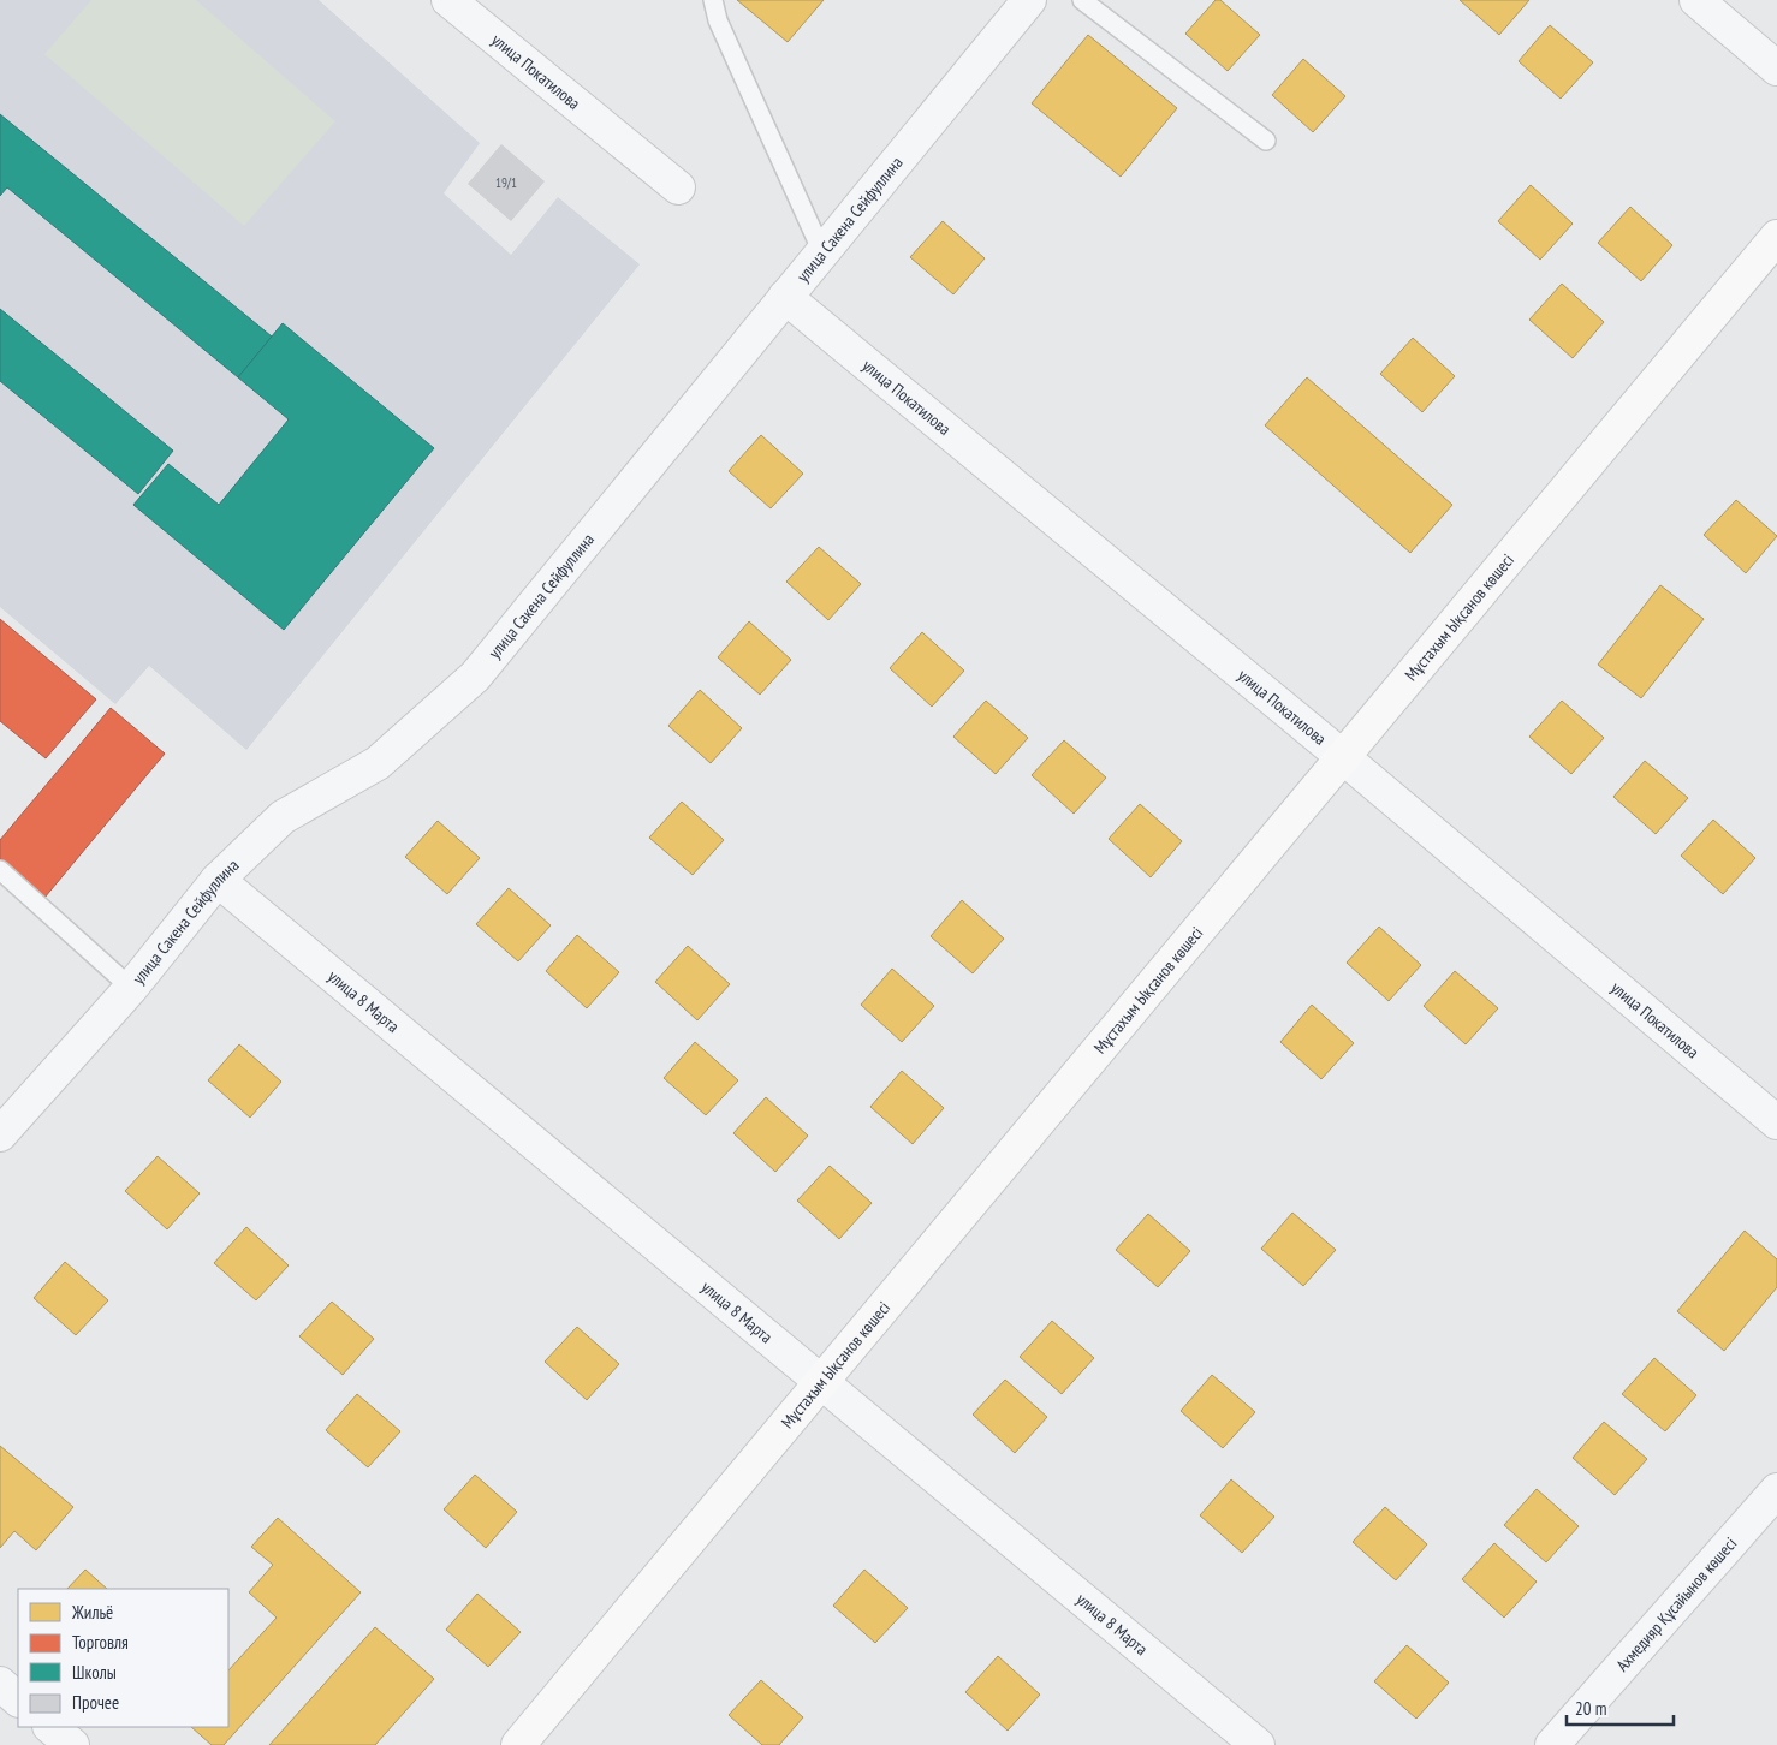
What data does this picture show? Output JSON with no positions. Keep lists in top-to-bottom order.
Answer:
{
  "streets": {
    "street": [
      "улица Покатилова",
      "улица Сакена Сейфуллина",
      "Мұстахым Ықсанов көшесі",
      "улица 8 Марта",
      "Ахмедияр Құсайынов көшесі"
    ]
  },
  "crossings": [
    ["улица Покатилова", "улица Сакена Сейфуллина"],
    ["улица Покатилова", "Мұстахым Ықсанов көшесі"],
    ["улица Сакена Сейфуллина", "улица 8 Марта"],
    ["Мұстахым Ықсанов көшесі", "улица 8 Марта"]
  ],
  "house_numbers": ["19/1"],
  "legend": [
    "Жильё",
    "Торговля",
    "Школы",
    "Прочее"
  ],
  "scale_bar": "20 m"
}
